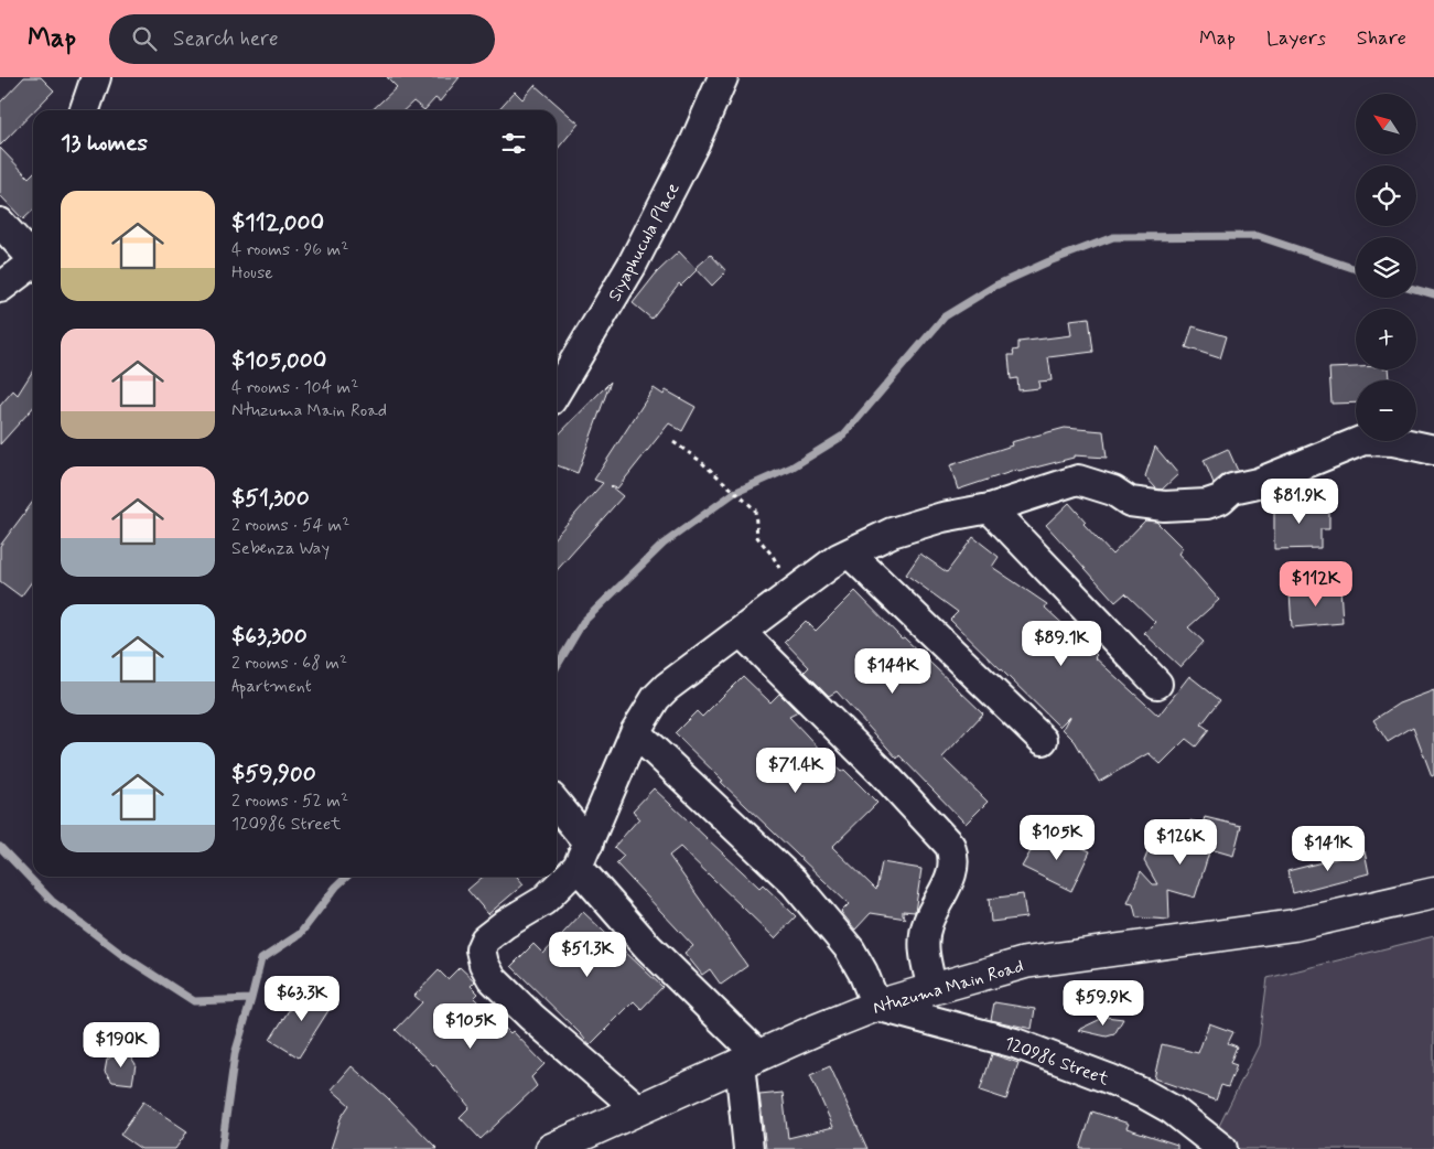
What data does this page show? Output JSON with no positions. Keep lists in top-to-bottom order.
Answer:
{
  "streets": {
    "main road": ["Ntuzuma Main Road"],
    "street": ["Siyaphucula Place", "120986 Street"]
  },
  "crossings": [
    ["Ntuzuma Main Road", "120986 Street"]
  ],
  "north": "top left",
  "page": {
    "header": "Map",
    "search": "Search here",
    "nav": ["Map", "Layers", "Share"],
    "map_buttons": ["+", "−"],
    "heading": "13 homes",
    "list": [
      {
        "name": "$112,000",
        "note": "4 rooms · 96 m² · House"
      },
      {
        "name": "$105,000",
        "note": "4 rooms · 104 m² · Ntuzuma Main Road"
      },
      {
        "name": "$51,300",
        "note": "2 rooms · 54 m² · Sebenza Way"
      },
      {
        "name": "$63,300",
        "note": "2 rooms · 68 m² · Apartment"
      },
      {
        "name": "$59,900",
        "note": "2 rooms · 52 m² · 120986 Street"
      }
    ],
    "price": [
      "$81.9K",
      "$112K",
      "$89.1K",
      "$144K",
      "$71.4K",
      "$105K",
      "$126K",
      "$141K",
      "$51.3K",
      "$63.3K",
      "$59.9K",
      "$105K",
      "$190K"
    ]
  }
}
